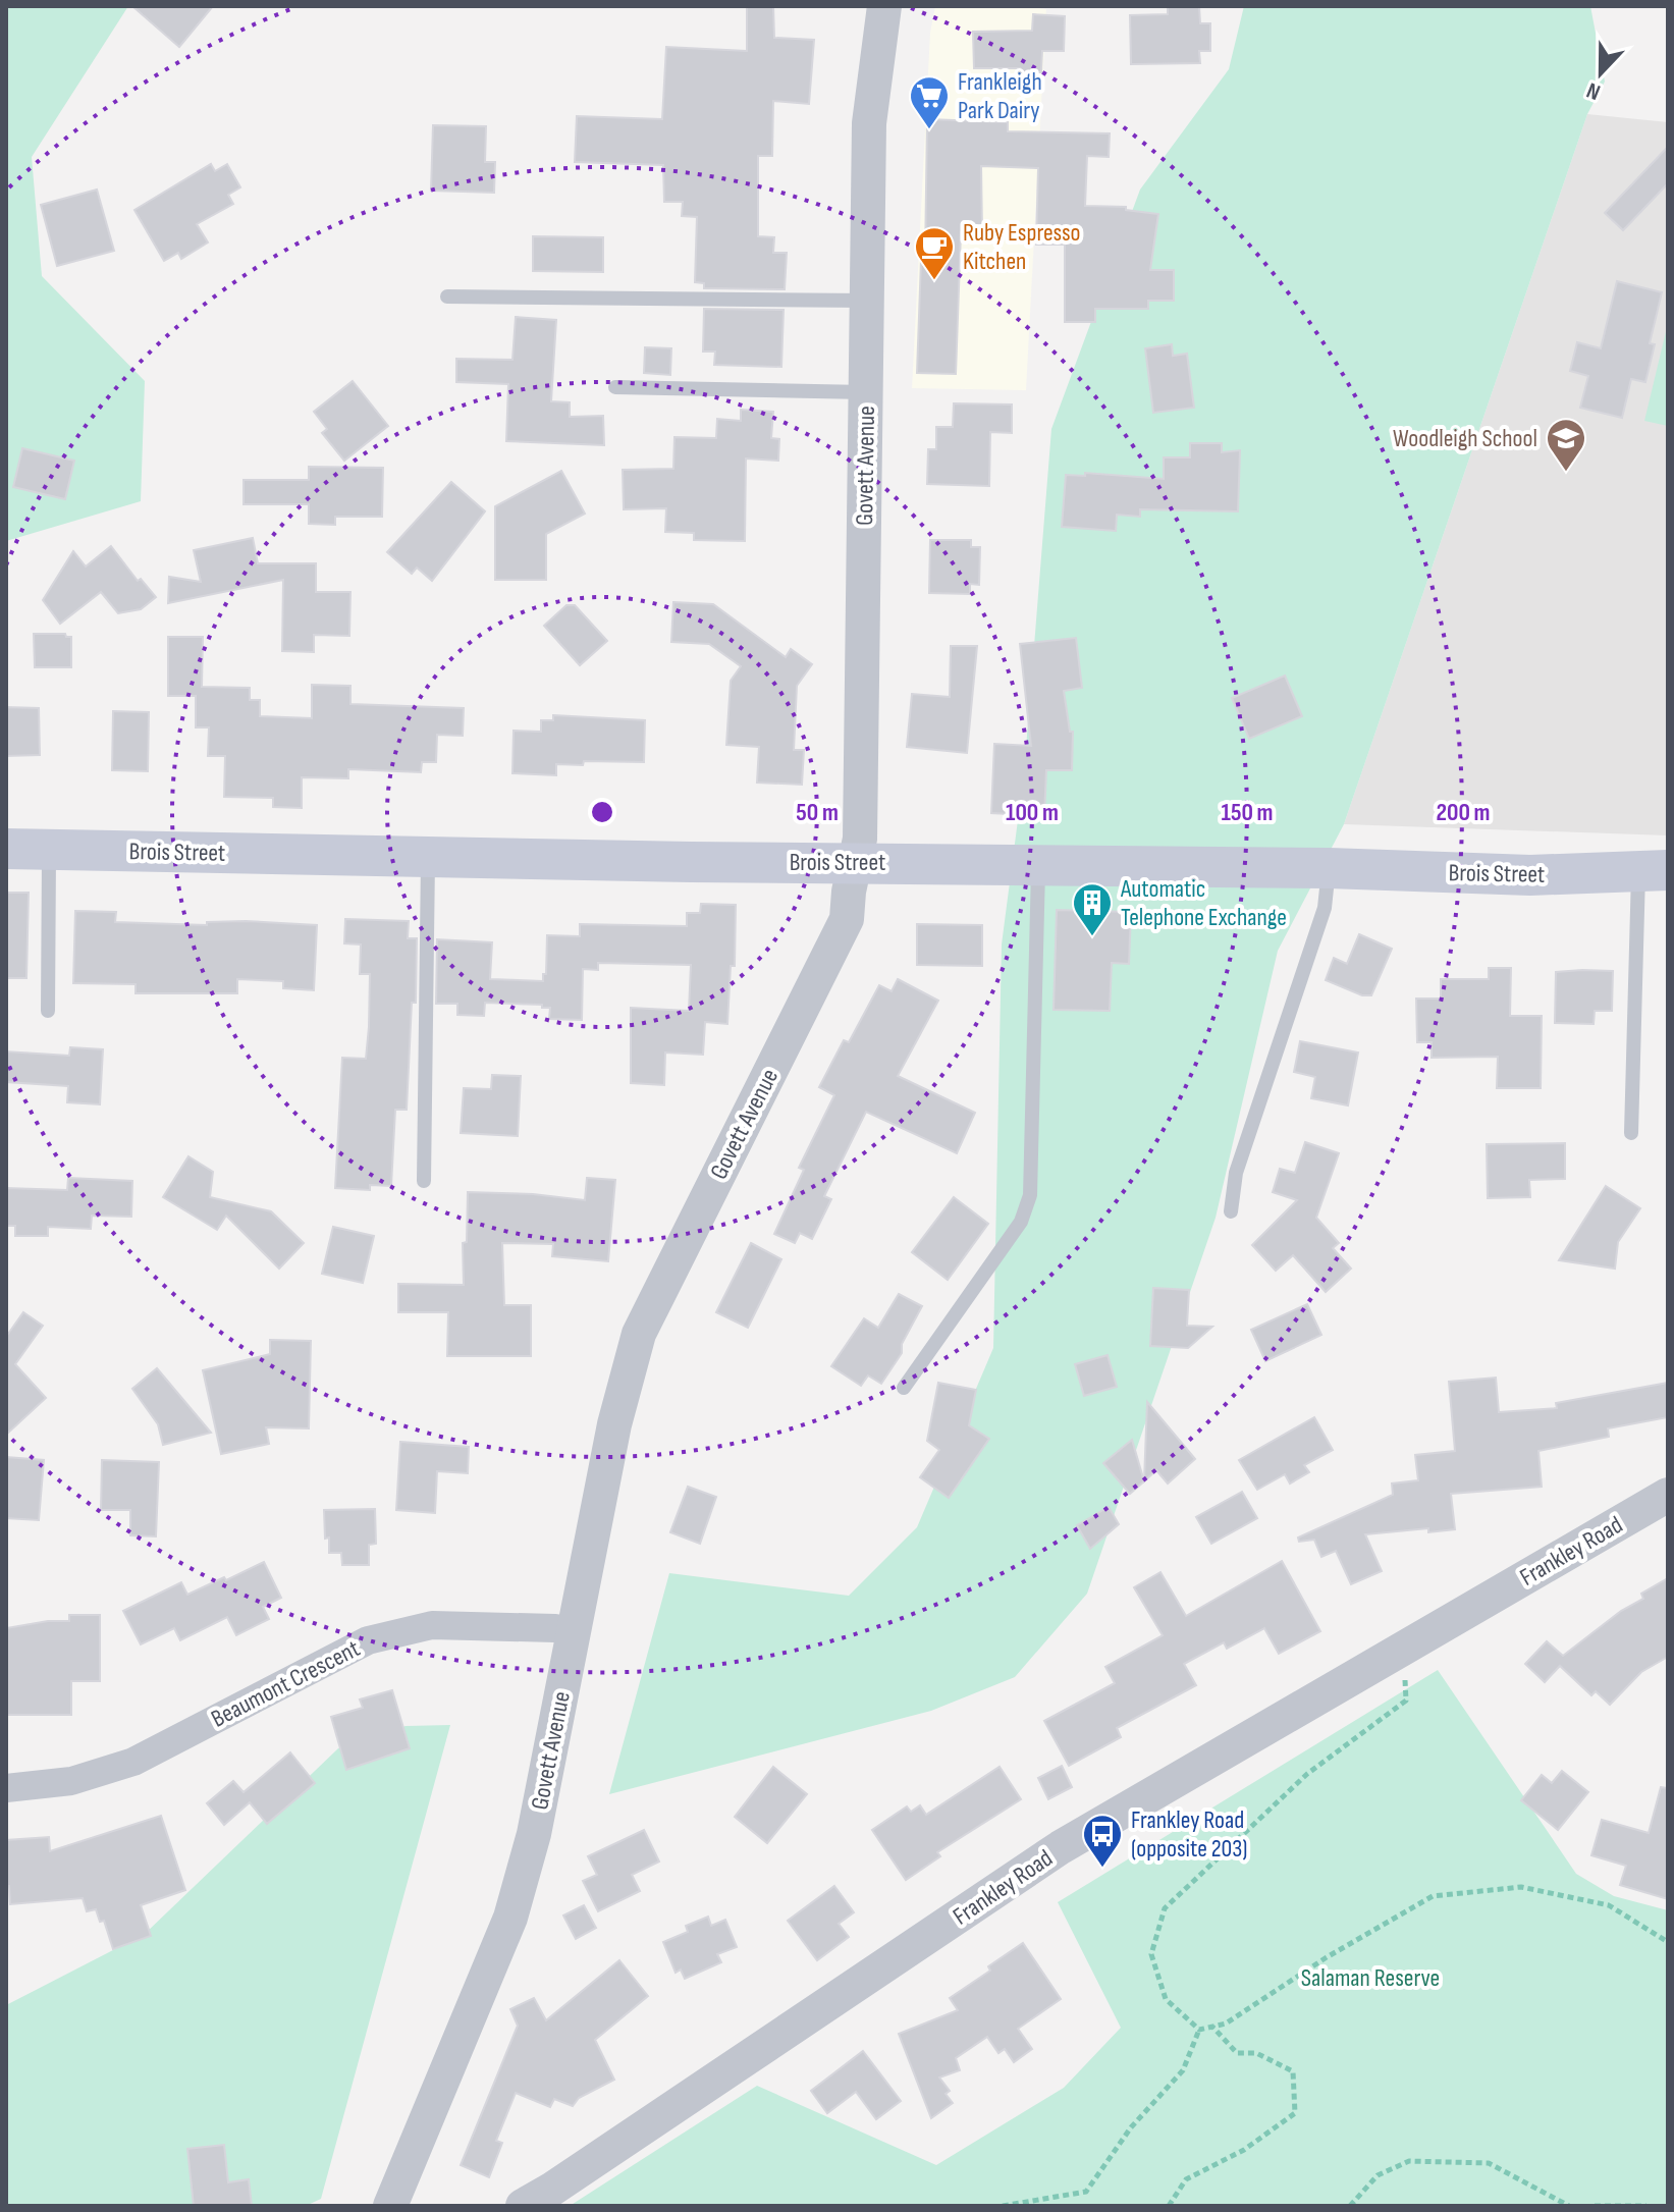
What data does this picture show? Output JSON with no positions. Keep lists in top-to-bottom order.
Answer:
{
  "streets": {
    "main road": ["Brois Street"],
    "street": ["Govett Avenue", "Frankley Road", "Beaumont Crescent"]
  },
  "crossings": [
    ["Govett Avenue", "Brois Street"],
    ["Govett Avenue", "Beaumont Crescent"]
  ],
  "parks": ["Salaman Reserve"],
  "places": {
    "supermarket": ["Frankleigh Park Dairy"],
    "cafe": ["Ruby Espresso Kitchen"],
    "school or university": ["Woodleigh School"],
    "building": ["Automatic Telephone Exchange"],
    "bus stop": ["Frankley Road (opposite 203)"]
  },
  "north": "bottom",
  "rings": [
    "50 m",
    "100 m",
    "150 m",
    "200 m"
  ]
}
